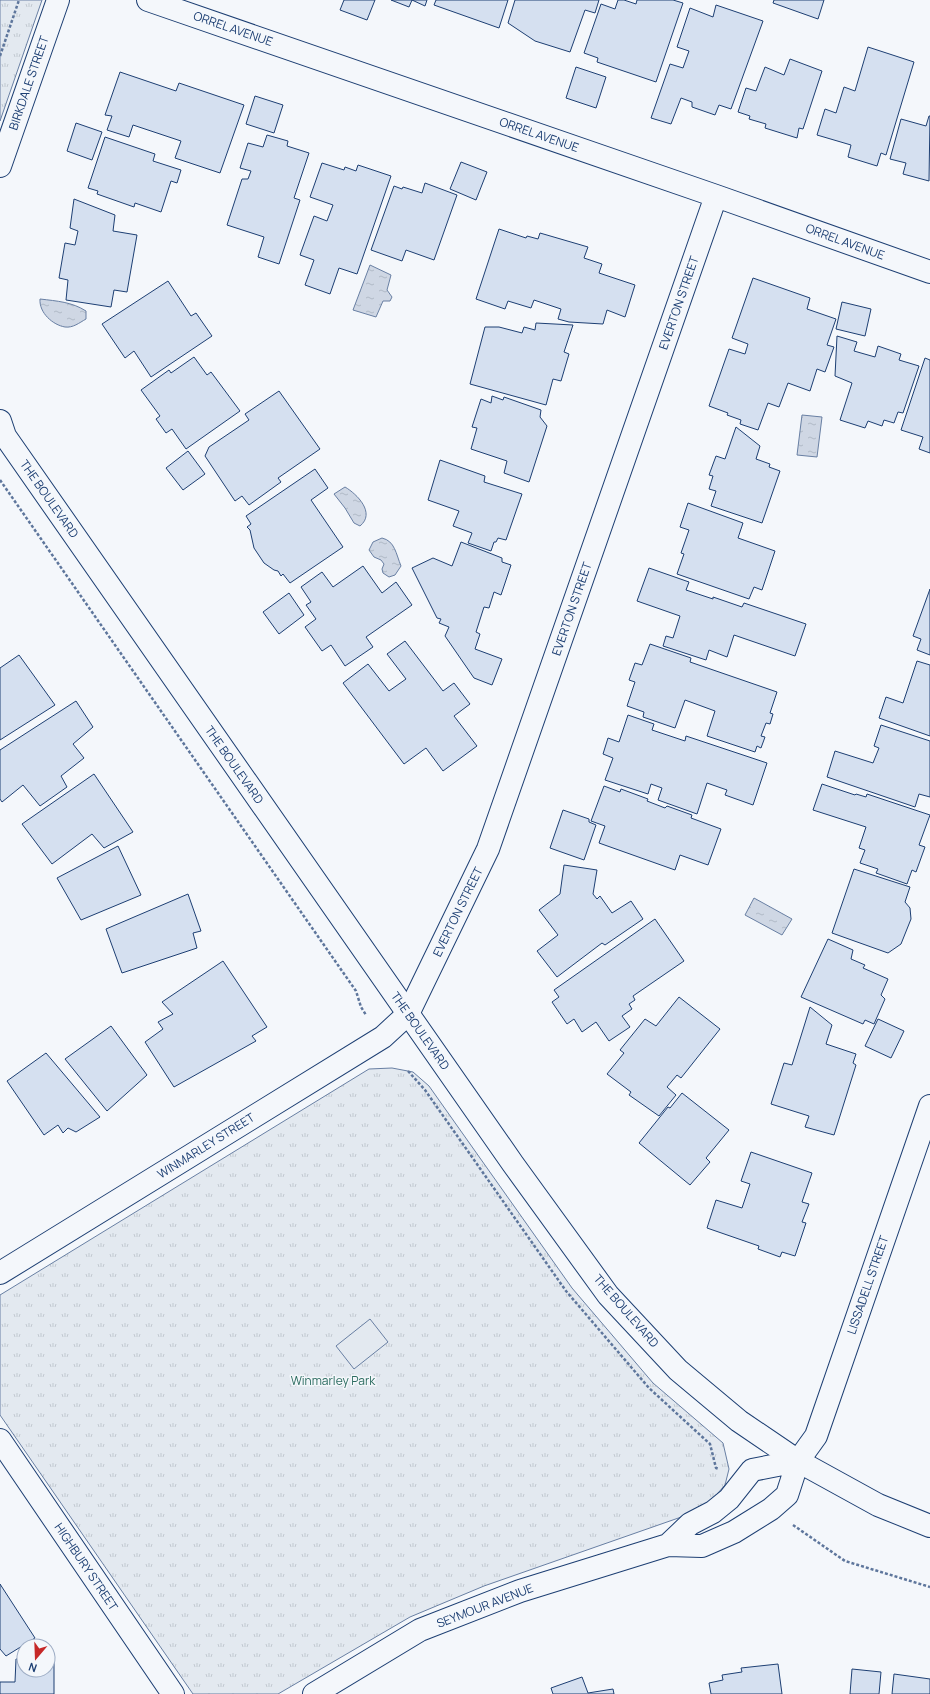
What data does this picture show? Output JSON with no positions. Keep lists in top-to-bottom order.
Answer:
{
  "streets": {
    "street": [
      "ORREL AVENUE",
      "BIRKDALE STREET",
      "EVERTON STREET",
      "THE BOULEVARD",
      "WINMARLEY STREET",
      "LISSADELL STREET",
      "HIGHBURY STREET",
      "SEYMOUR AVENUE"
    ]
  },
  "crossings": [
    ["ORREL AVENUE", "EVERTON STREET"],
    ["EVERTON STREET", "THE BOULEVARD"],
    ["EVERTON STREET", "WINMARLEY STREET"],
    ["THE BOULEVARD", "WINMARLEY STREET"],
    ["THE BOULEVARD", "LISSADELL STREET"],
    ["THE BOULEVARD", "SEYMOUR AVENUE"],
    ["LISSADELL STREET", "SEYMOUR AVENUE"]
  ],
  "parks": ["Winmarley Park"],
  "north": "bottom"
}
